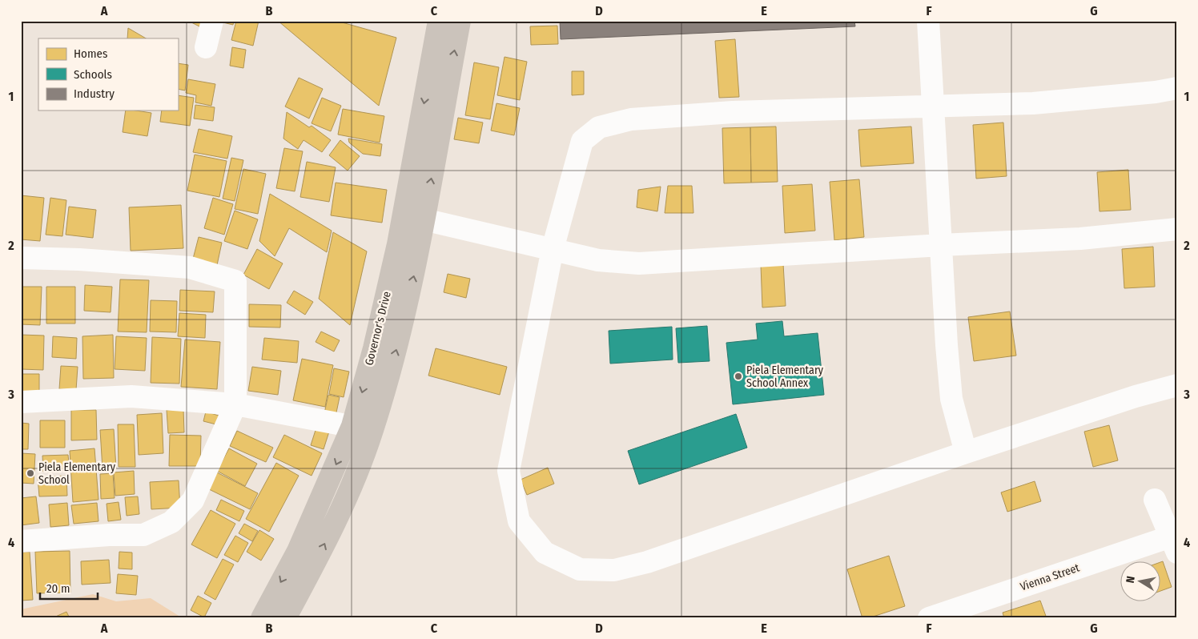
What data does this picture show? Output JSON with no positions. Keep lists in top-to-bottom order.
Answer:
{
  "streets": {
    "highway": ["Governor's Drive"],
    "street": ["Vienna Street"]
  },
  "places": ["Piela Elementary School Annex", "Piela Elementary School"],
  "legend": ["Homes", "Schools", "Industry"],
  "scale_bar": "20 m",
  "north": "left",
  "grid": {
    "columns": [
      "A",
      "B",
      "C",
      "D",
      "E",
      "F",
      "G"
    ],
    "rows": [
      "1",
      "2",
      "3",
      "4"
    ]
  }
}
